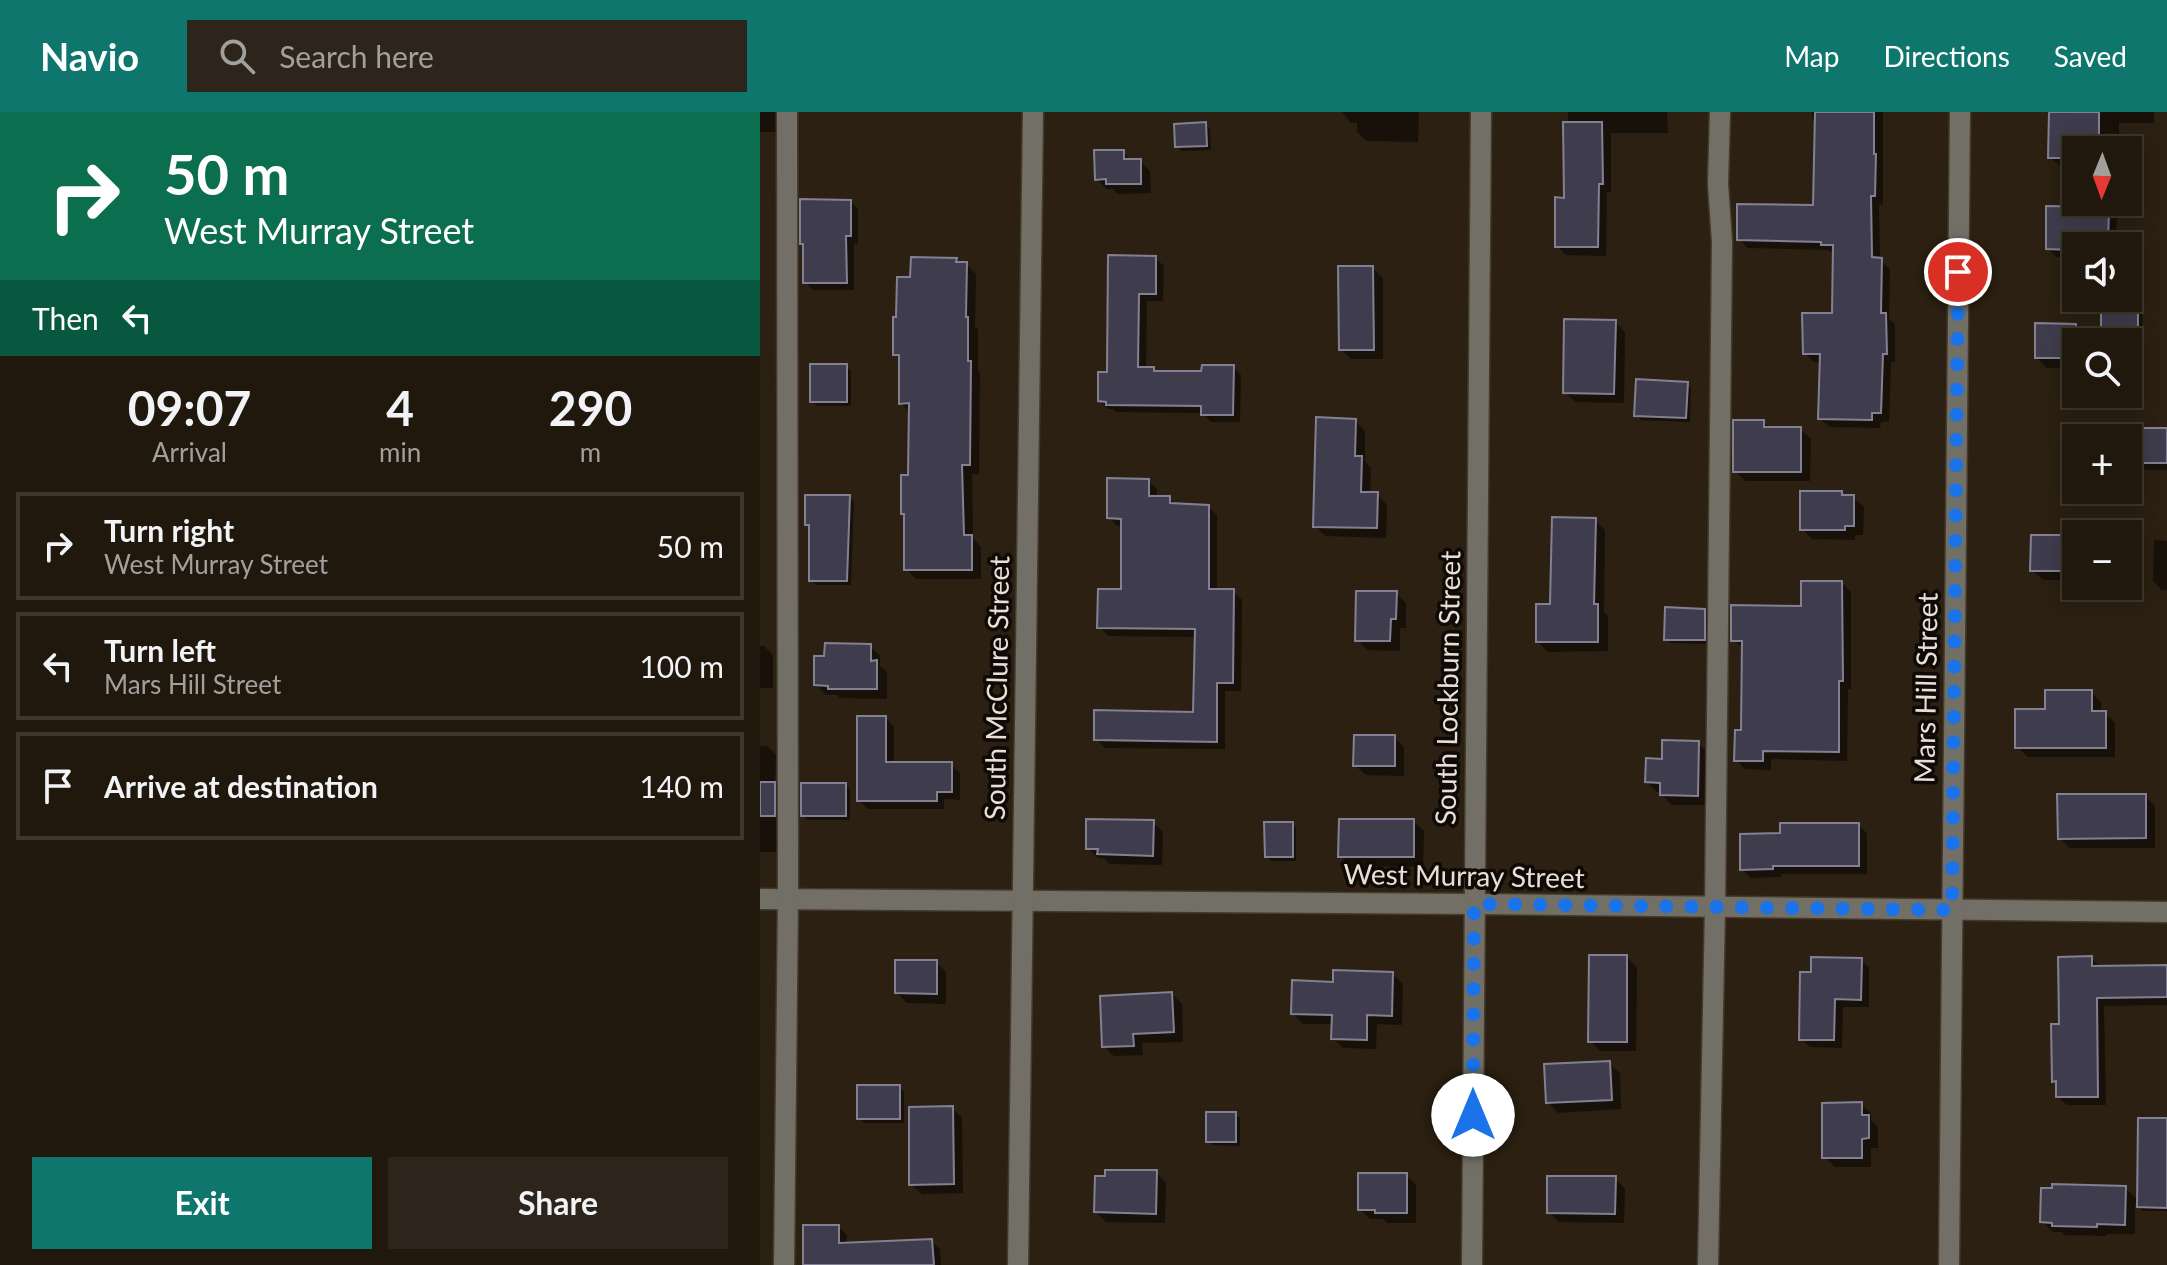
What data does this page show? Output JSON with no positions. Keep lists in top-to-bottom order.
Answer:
{
  "streets": {
    "street": [
      "South McClure Street",
      "South Lockburn Street",
      "Mars Hill Street",
      "West Murray Street"
    ]
  },
  "crossings": [
    ["South McClure Street", "West Murray Street"],
    ["South Lockburn Street", "West Murray Street"],
    ["Mars Hill Street", "West Murray Street"]
  ],
  "north": "bottom",
  "page": {
    "header": "Navio",
    "search": "Search here",
    "nav": ["Map", "Directions", "Saved"],
    "turn": ["50 m", "West Murray Street"],
    "map_buttons": ["+", "−"],
    "then": "Then",
    "eta": [
      "09:07",
      "Arrival",
      "4",
      "min",
      "290",
      "m"
    ],
    "list": [
      {
        "name": "Turn right",
        "note": "West Murray Street",
        "value": "50 m"
      },
      {
        "name": "Turn left",
        "note": "Mars Hill Street",
        "value": "100 m"
      },
      {
        "name": "Arrive at destination",
        "value": "140 m"
      }
    ],
    "buttons": ["Exit", "Share"]
  }
}
